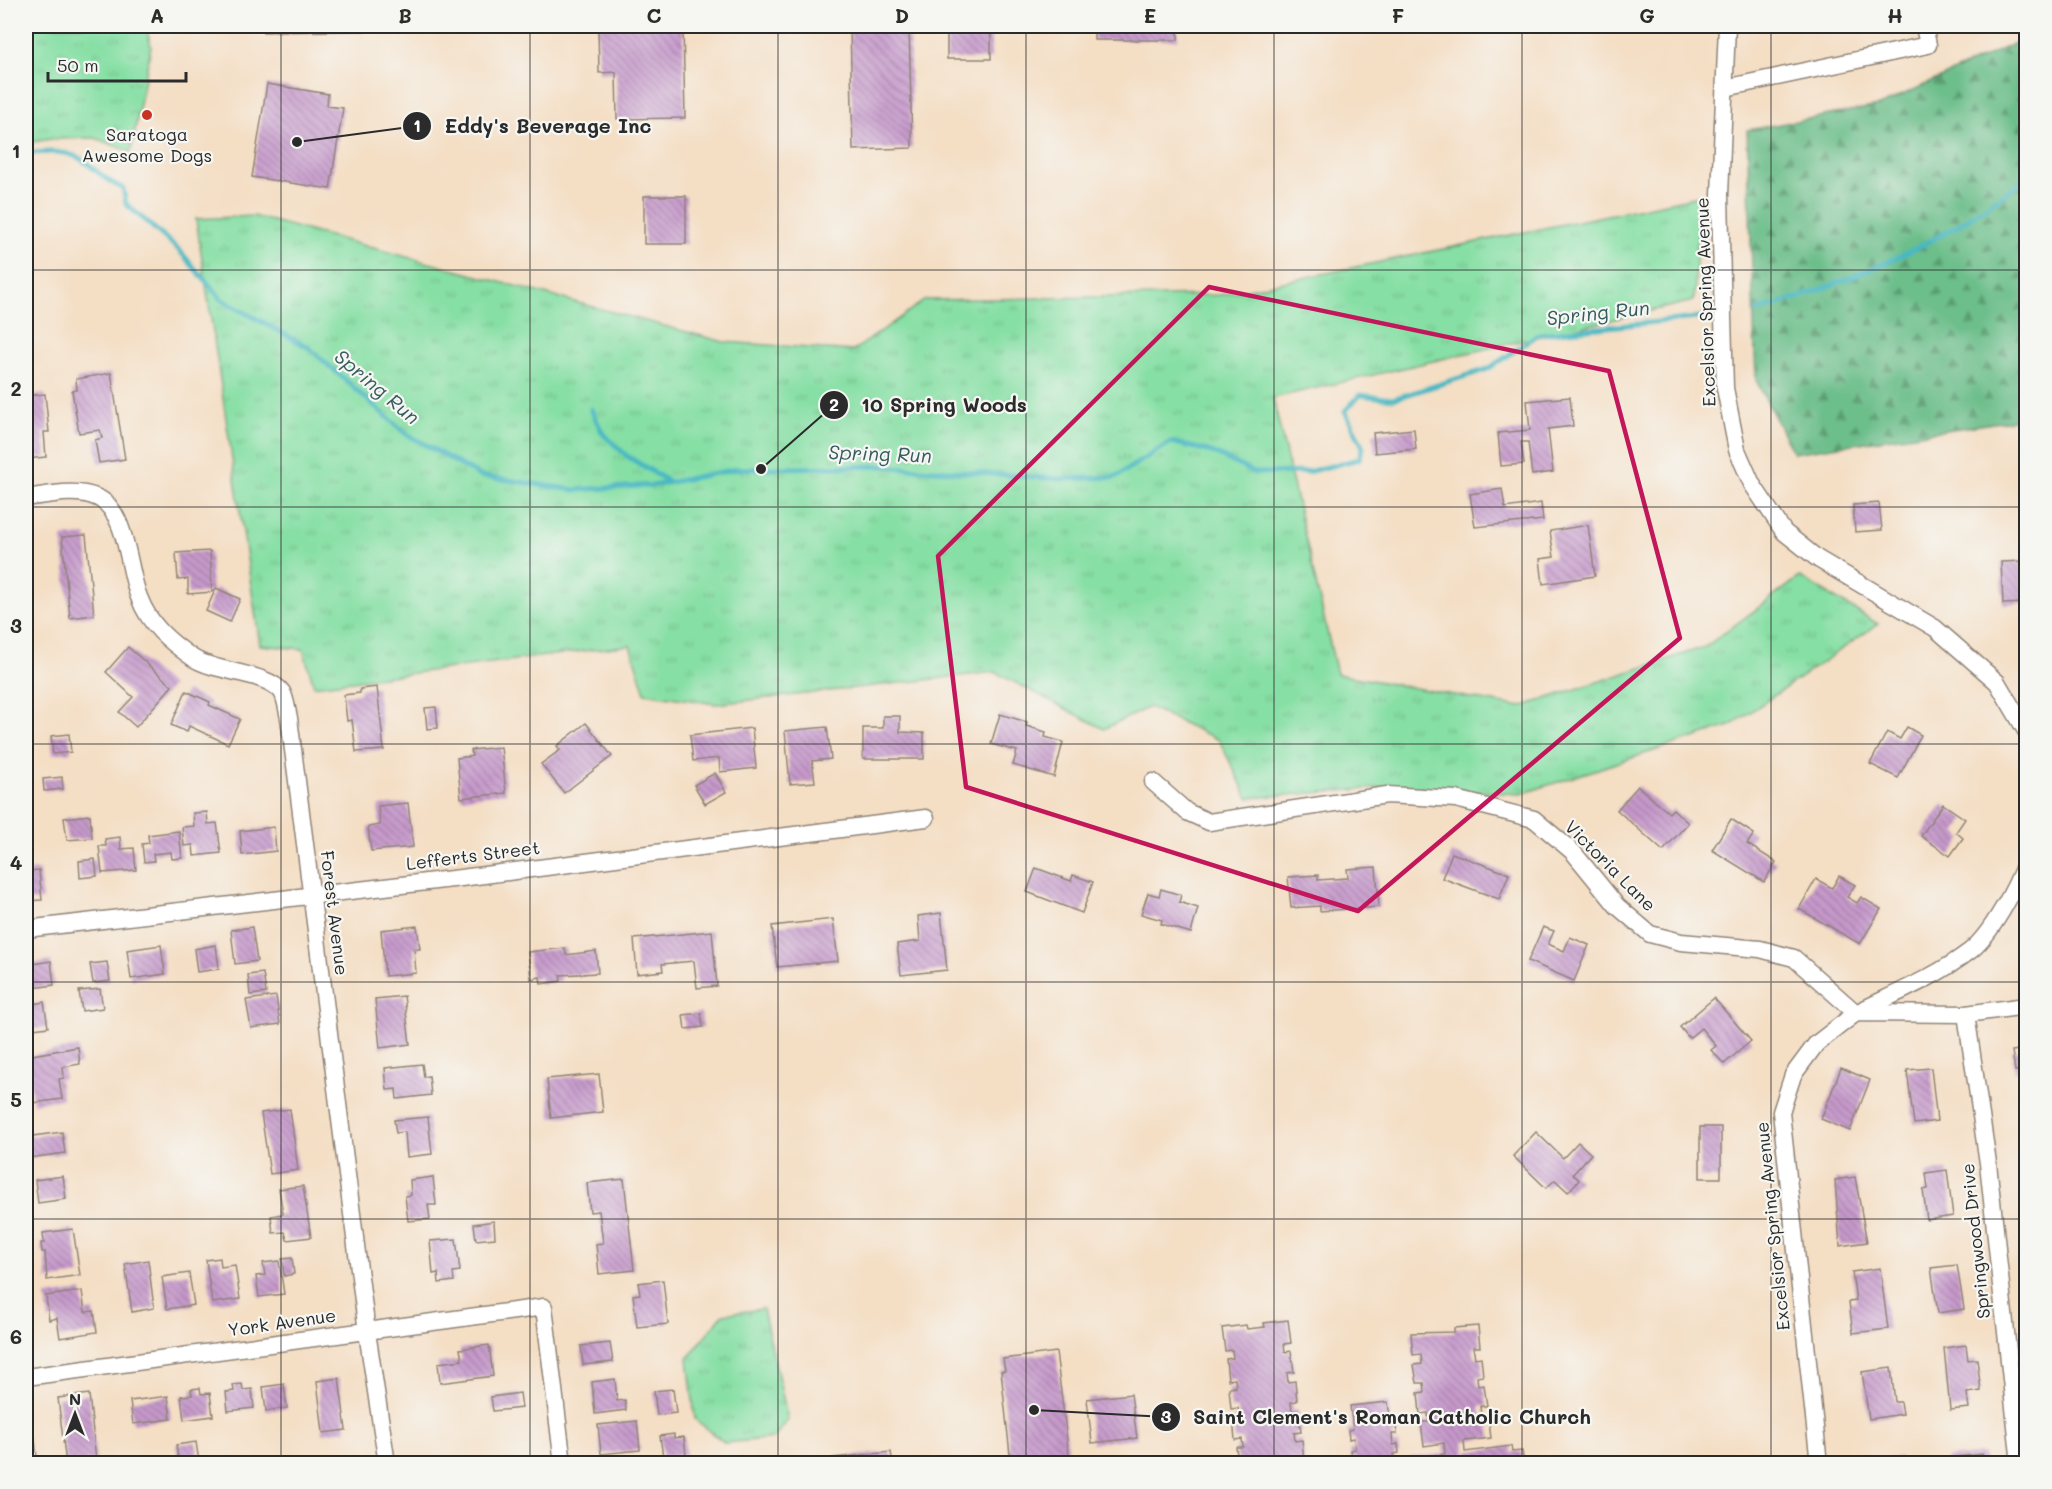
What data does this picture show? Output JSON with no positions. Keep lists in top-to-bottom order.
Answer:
{
  "streets": {
    "street": [
      "Excelsior Spring Avenue",
      "Lefferts Street",
      "Victoria Lane",
      "Forest Avenue",
      "Springwood Drive",
      "York Avenue"
    ]
  },
  "crossings": [
    ["Excelsior Spring Avenue", "Victoria Lane"],
    ["Lefferts Street", "Forest Avenue"],
    ["Forest Avenue", "York Avenue"]
  ],
  "water": ["Spring Run"],
  "places": [
    "Saratoga Awesome Dogs",
    "Eddy's Beverage Inc",
    "10 Spring Woods",
    "Saint Clement's Roman Catholic Church"
  ],
  "scale_bar": "50 m",
  "north": "top",
  "grid": {
    "columns": [
      "A",
      "B",
      "C",
      "D",
      "E",
      "F",
      "G",
      "H"
    ],
    "rows": [
      "1",
      "2",
      "3",
      "4",
      "5",
      "6"
    ]
  }
}
